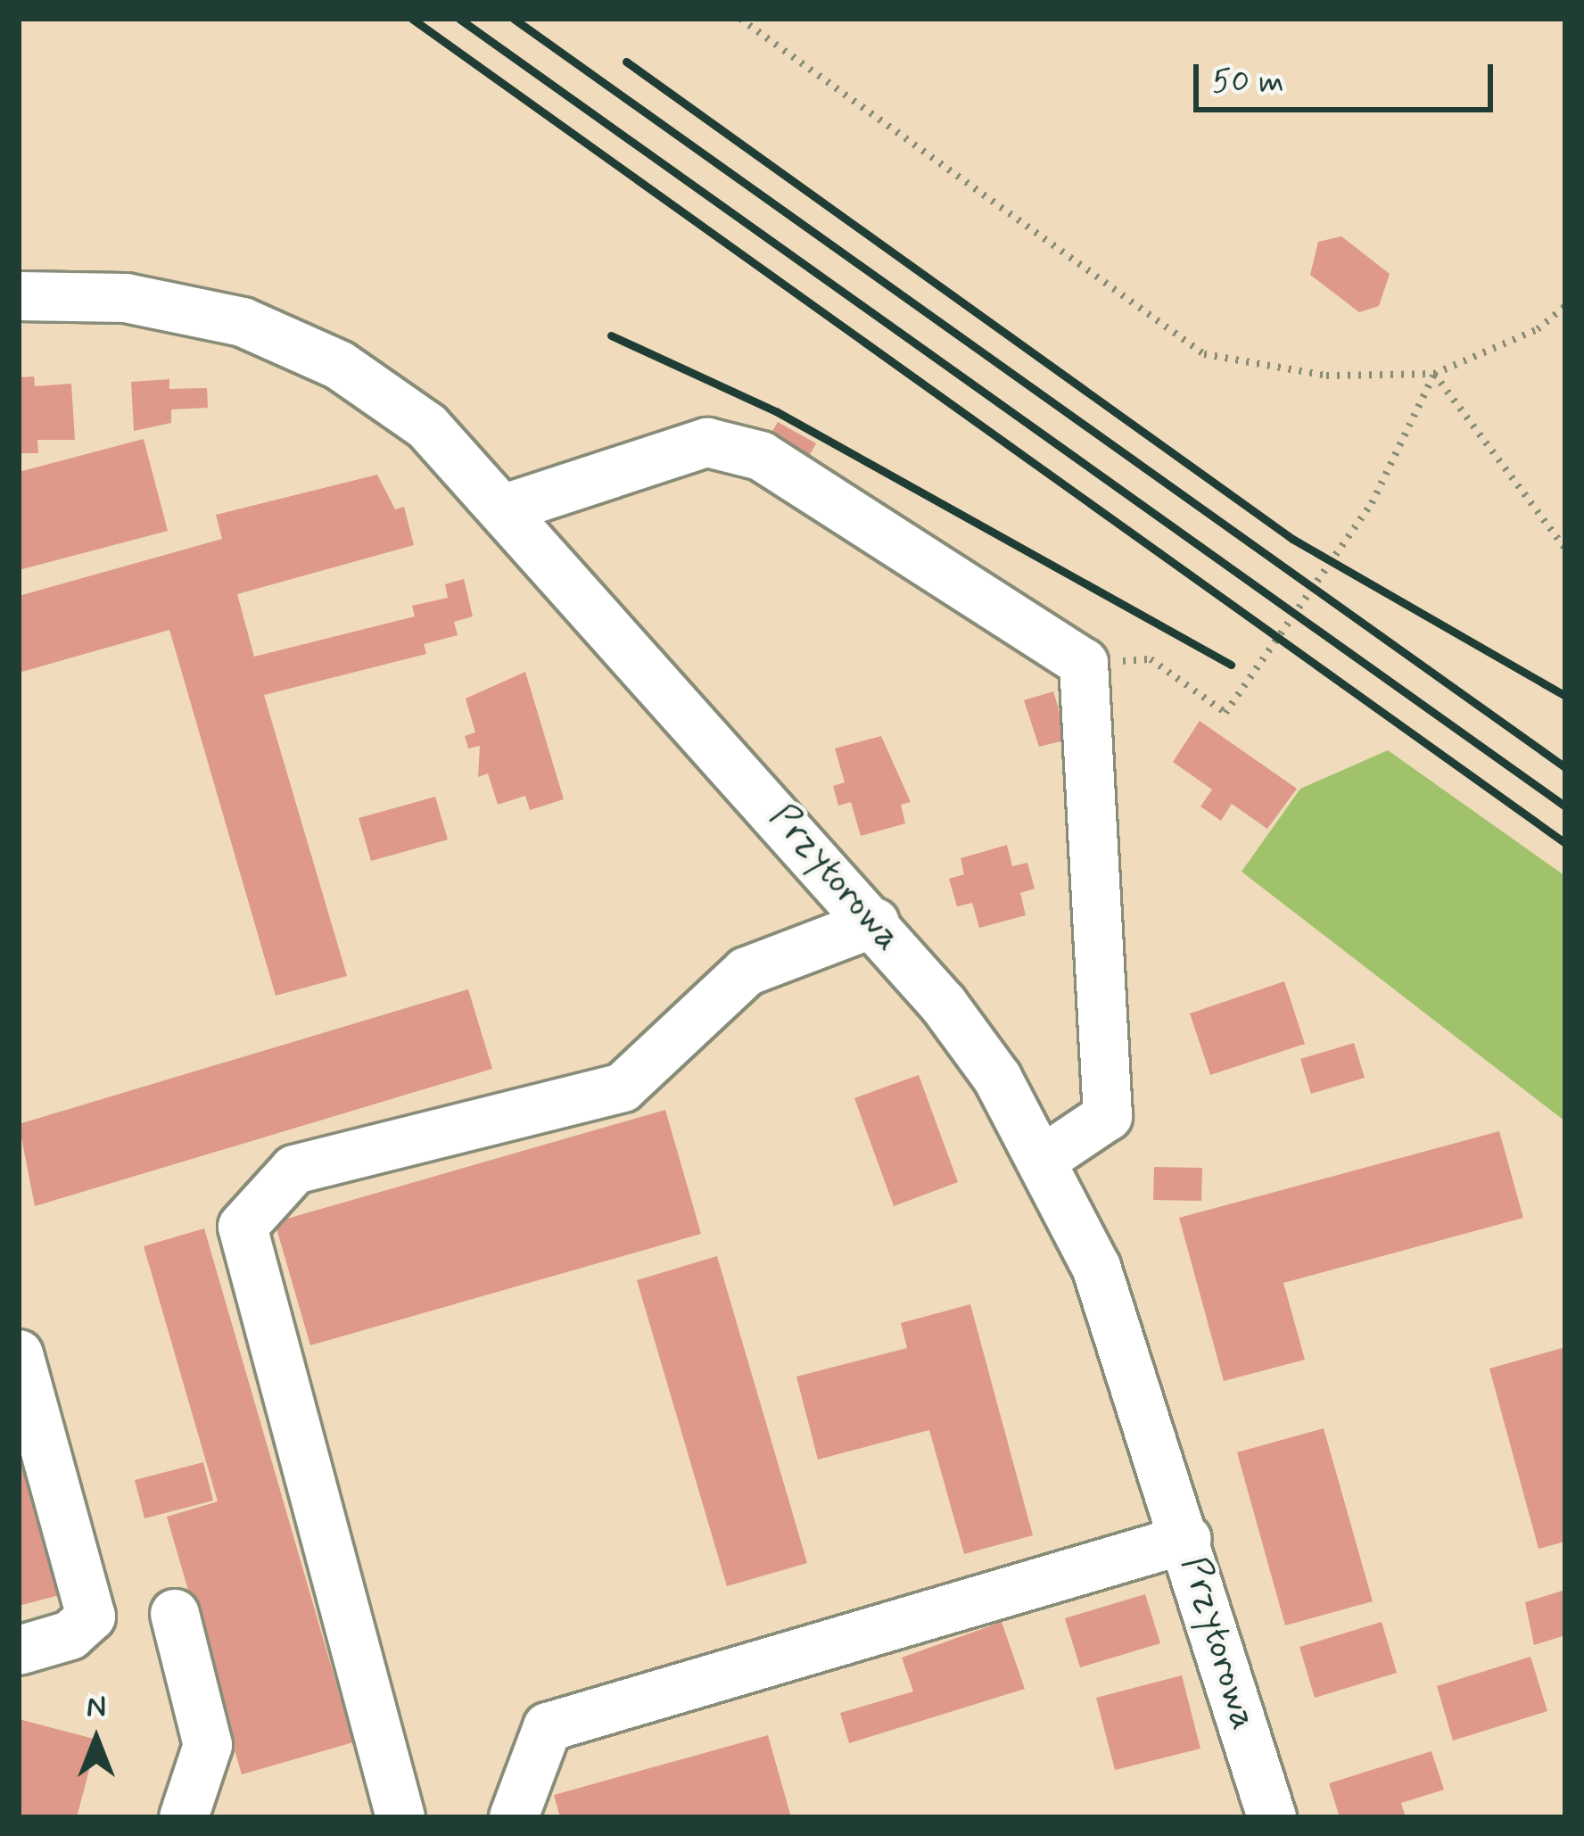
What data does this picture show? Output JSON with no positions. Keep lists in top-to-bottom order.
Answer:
{
  "streets": {
    "street": ["Przytorowa"]
  },
  "scale_bar": "50 m",
  "north": "top"
}
